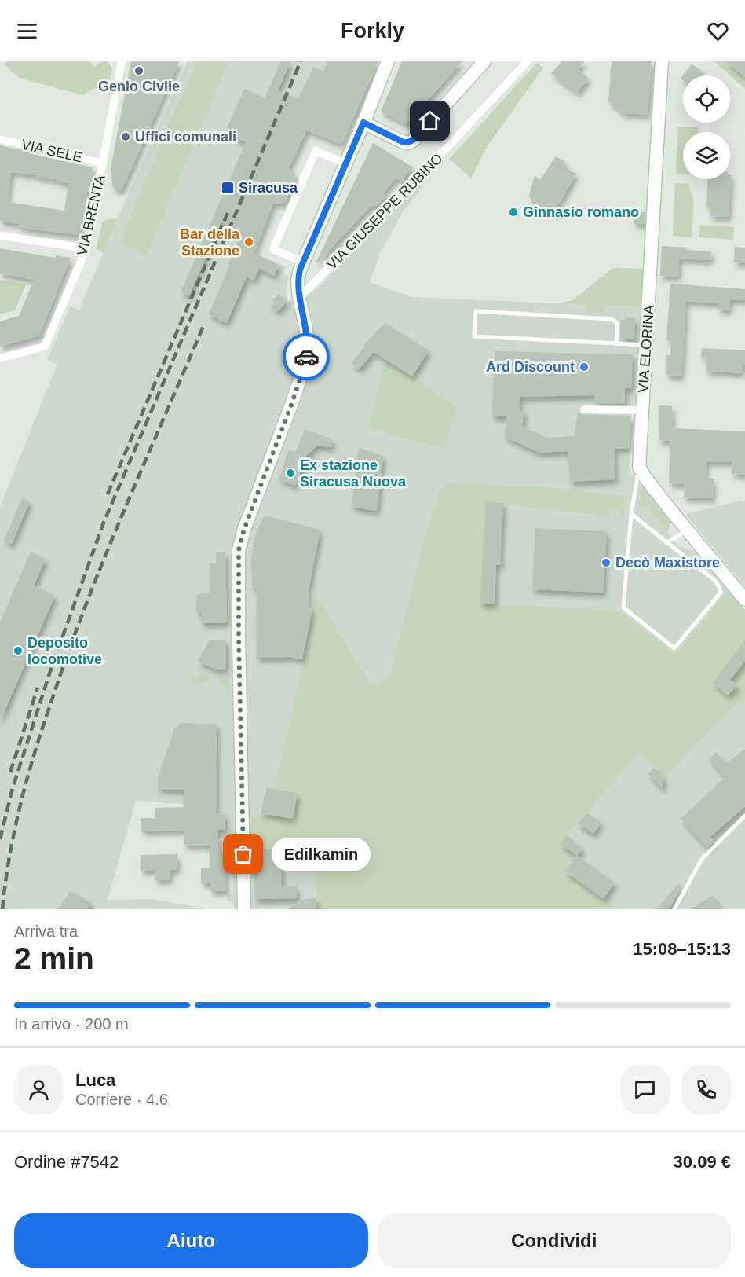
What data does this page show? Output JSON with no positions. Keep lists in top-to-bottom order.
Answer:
{
  "streets": {
    "main road": ["VIA ELORINA"],
    "street": ["VIA SELE", "VIA GIUSEPPE RUBINO", "VIA BRENTA"]
  },
  "crossings": [
    ["VIA SELE", "VIA BRENTA"]
  ],
  "places": {
    "other": [
      "Genio Civile",
      "Uffici comunali",
      "Ginnasio romano",
      "Bar della Stazione",
      "Ard Discount",
      "Ex stazione Siracusa Nuova",
      "Decò Maxistore",
      "Deposito locomotive",
      "Edilkamin"
    ],
    "transit": ["Siracusa"]
  },
  "page": {
    "header": "Forkly",
    "bubble": "Edilkamin",
    "heading": ["2 min", "Arriva tra", "15:08–15:13"],
    "panel": [
      "Luca",
      "Corriere · 4.6",
      "Ordine #7542",
      "30.09 €"
    ],
    "bar": "In arrivo · 200 m",
    "buttons": ["Aiuto", "Condividi"]
  }
}
